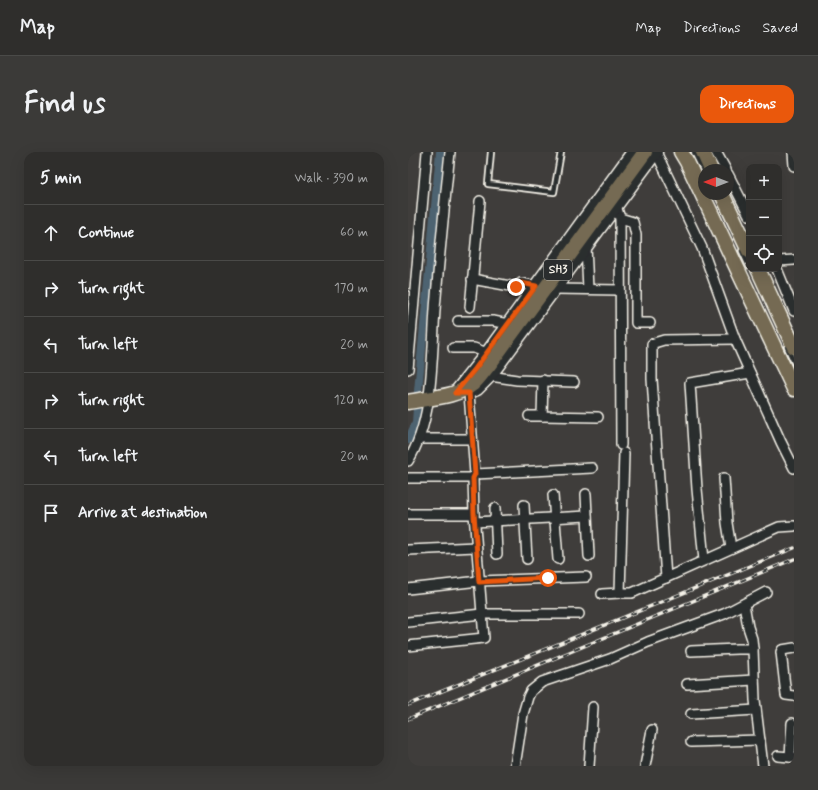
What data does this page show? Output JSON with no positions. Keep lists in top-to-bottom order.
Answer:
{
  "streets": {
    "main road": ["SH3"]
  },
  "north": "left",
  "page": {
    "header": "Map",
    "nav": ["Map", "Directions", "Saved"],
    "buttons": "Directions",
    "title": "Find us",
    "heading": ["5 min", "Walk · 390 m"],
    "map_buttons": ["+", "−"],
    "list": [
      ["Continue", "60 m"],
      ["Turn right", "170 m"],
      ["Turn left", "20 m"],
      ["Turn right", "120 m"],
      ["Turn left", "20 m"],
      "Arrive at destination"
    ]
  }
}
